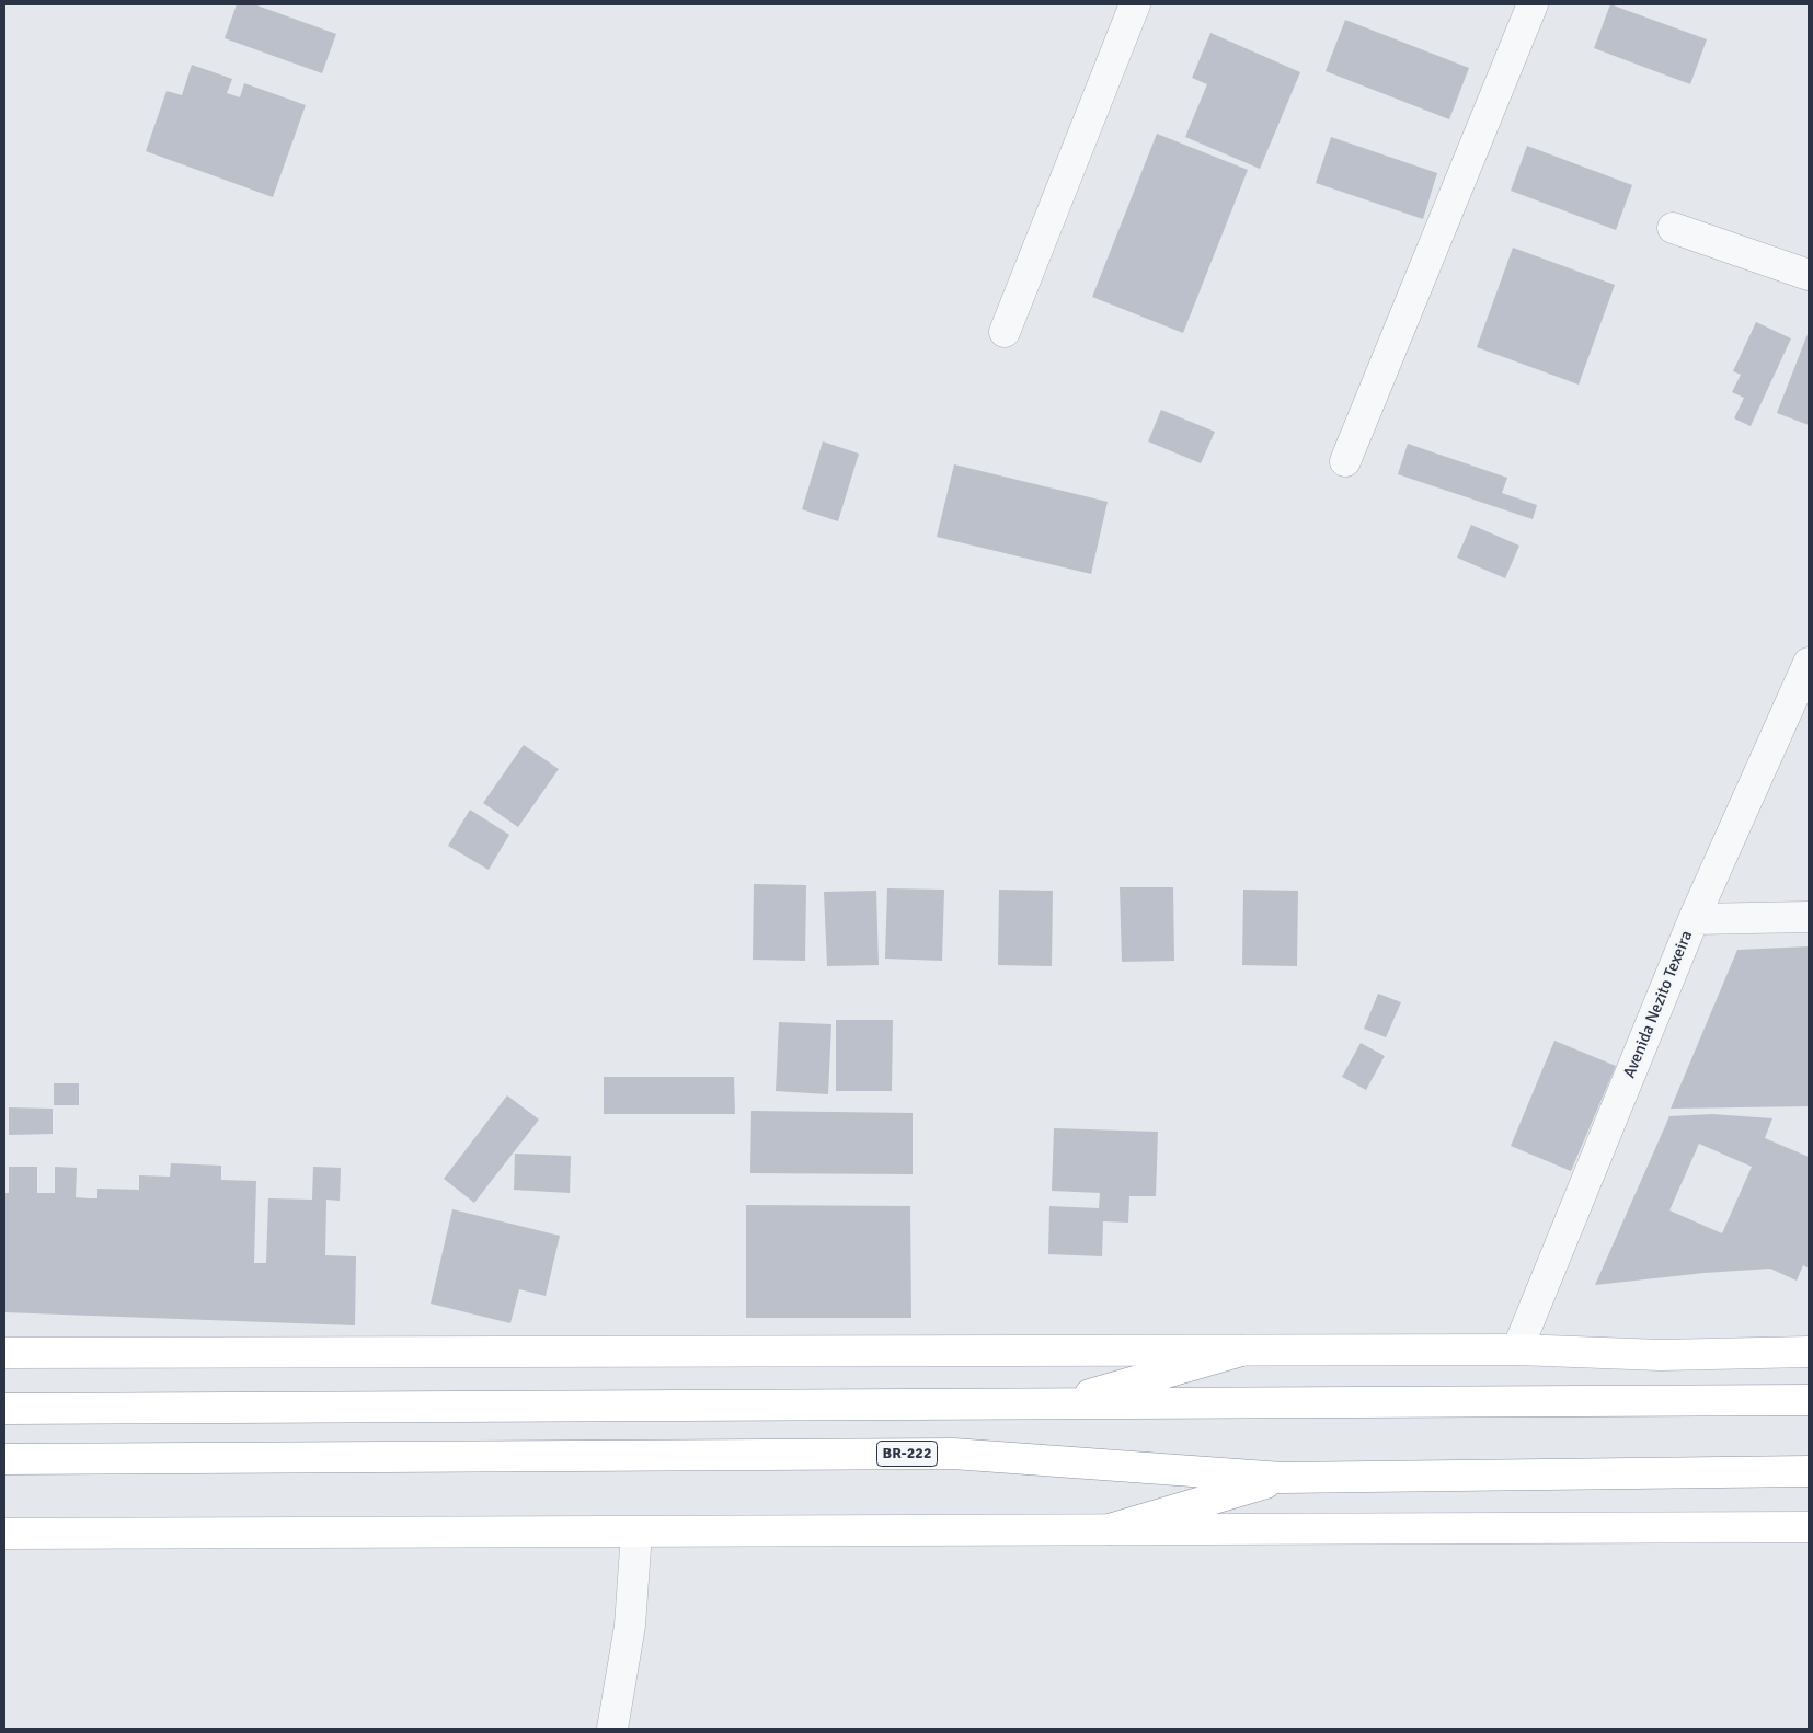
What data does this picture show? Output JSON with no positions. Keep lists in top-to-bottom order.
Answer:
{
  "streets": {
    "main road": ["BR-222"],
    "street": ["Avenida Nezito Texeira"]
  }
}
